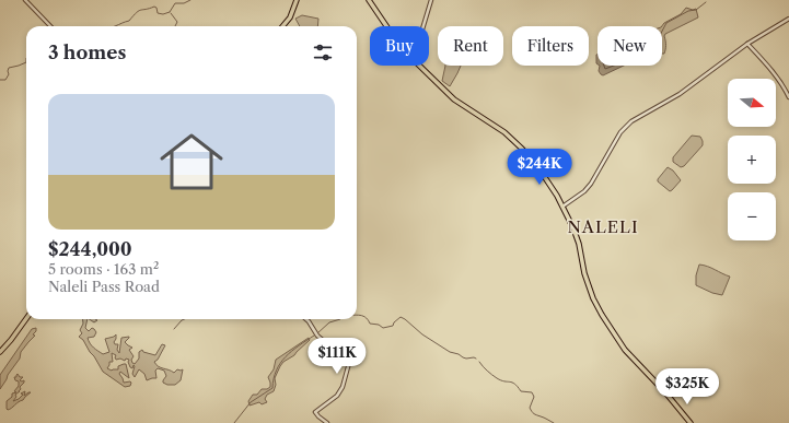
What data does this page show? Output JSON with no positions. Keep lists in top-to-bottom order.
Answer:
{
  "districts": ["NALELI"],
  "north": "right",
  "page": {
    "chip": [
      "Buy",
      "Rent",
      "Filters",
      "New"
    ],
    "heading": "3 homes",
    "map_buttons": ["+", "−"],
    "list": [
      {
        "name": "$244,000",
        "note": "5 rooms · 163 m² · Naleli Pass Road"
      }
    ],
    "price": ["$244K", "$111K", "$325K"]
  }
}
